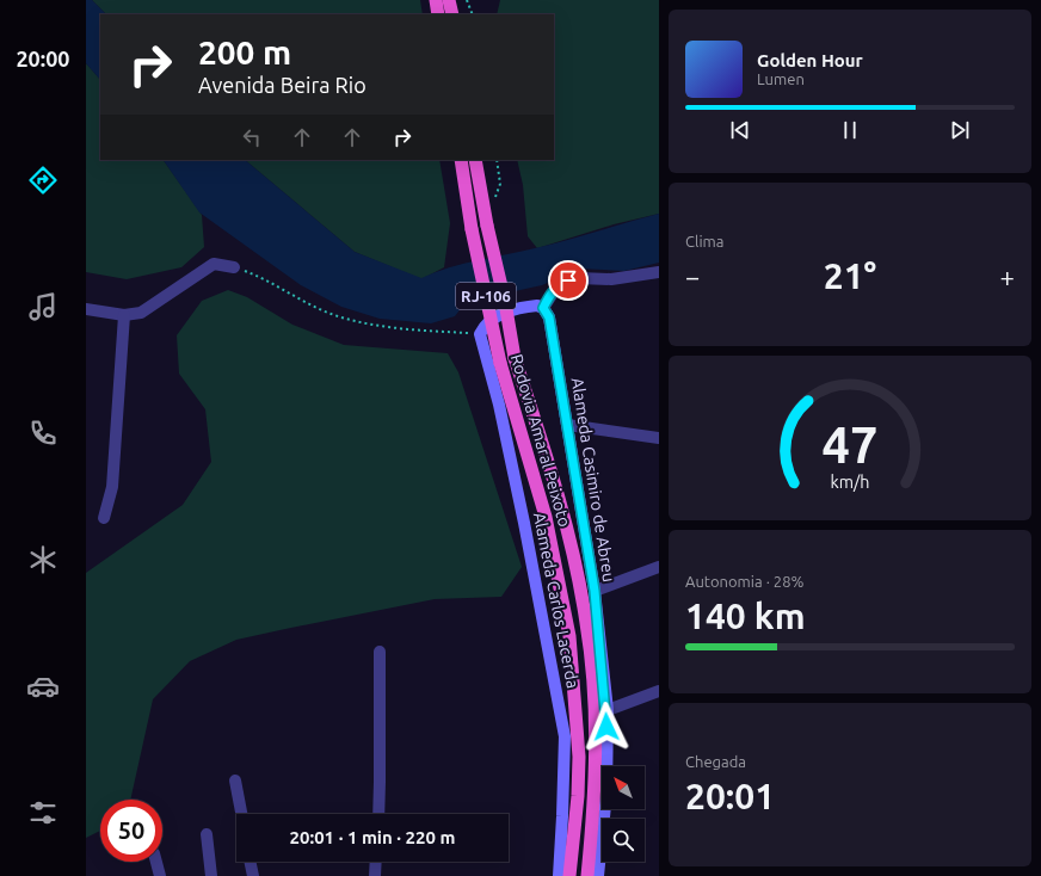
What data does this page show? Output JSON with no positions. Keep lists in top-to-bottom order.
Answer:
{
  "streets": {
    "highway": ["RJ-106", "Rodovia Amaral Peixoto"],
    "main road": ["Alameda Casimiro de Abreu", "Alameda Carlos Lacerda"]
  },
  "north": "top left",
  "page": {
    "tabs": "20:00",
    "turn": ["200 m", "Avenida Beira Rio"],
    "song": ["Golden Hour", "Lumen"],
    "tile": [
      "Clima",
      ["Autonomia · 28%", "140 km"],
      ["Chegada", "20:01"]
    ],
    "heat": ["−", "21°", "+"],
    "limit": "50",
    "trip": "20:01 · 1 min · 220 m",
    "gauge": ["47", "km/h"]
  }
}
